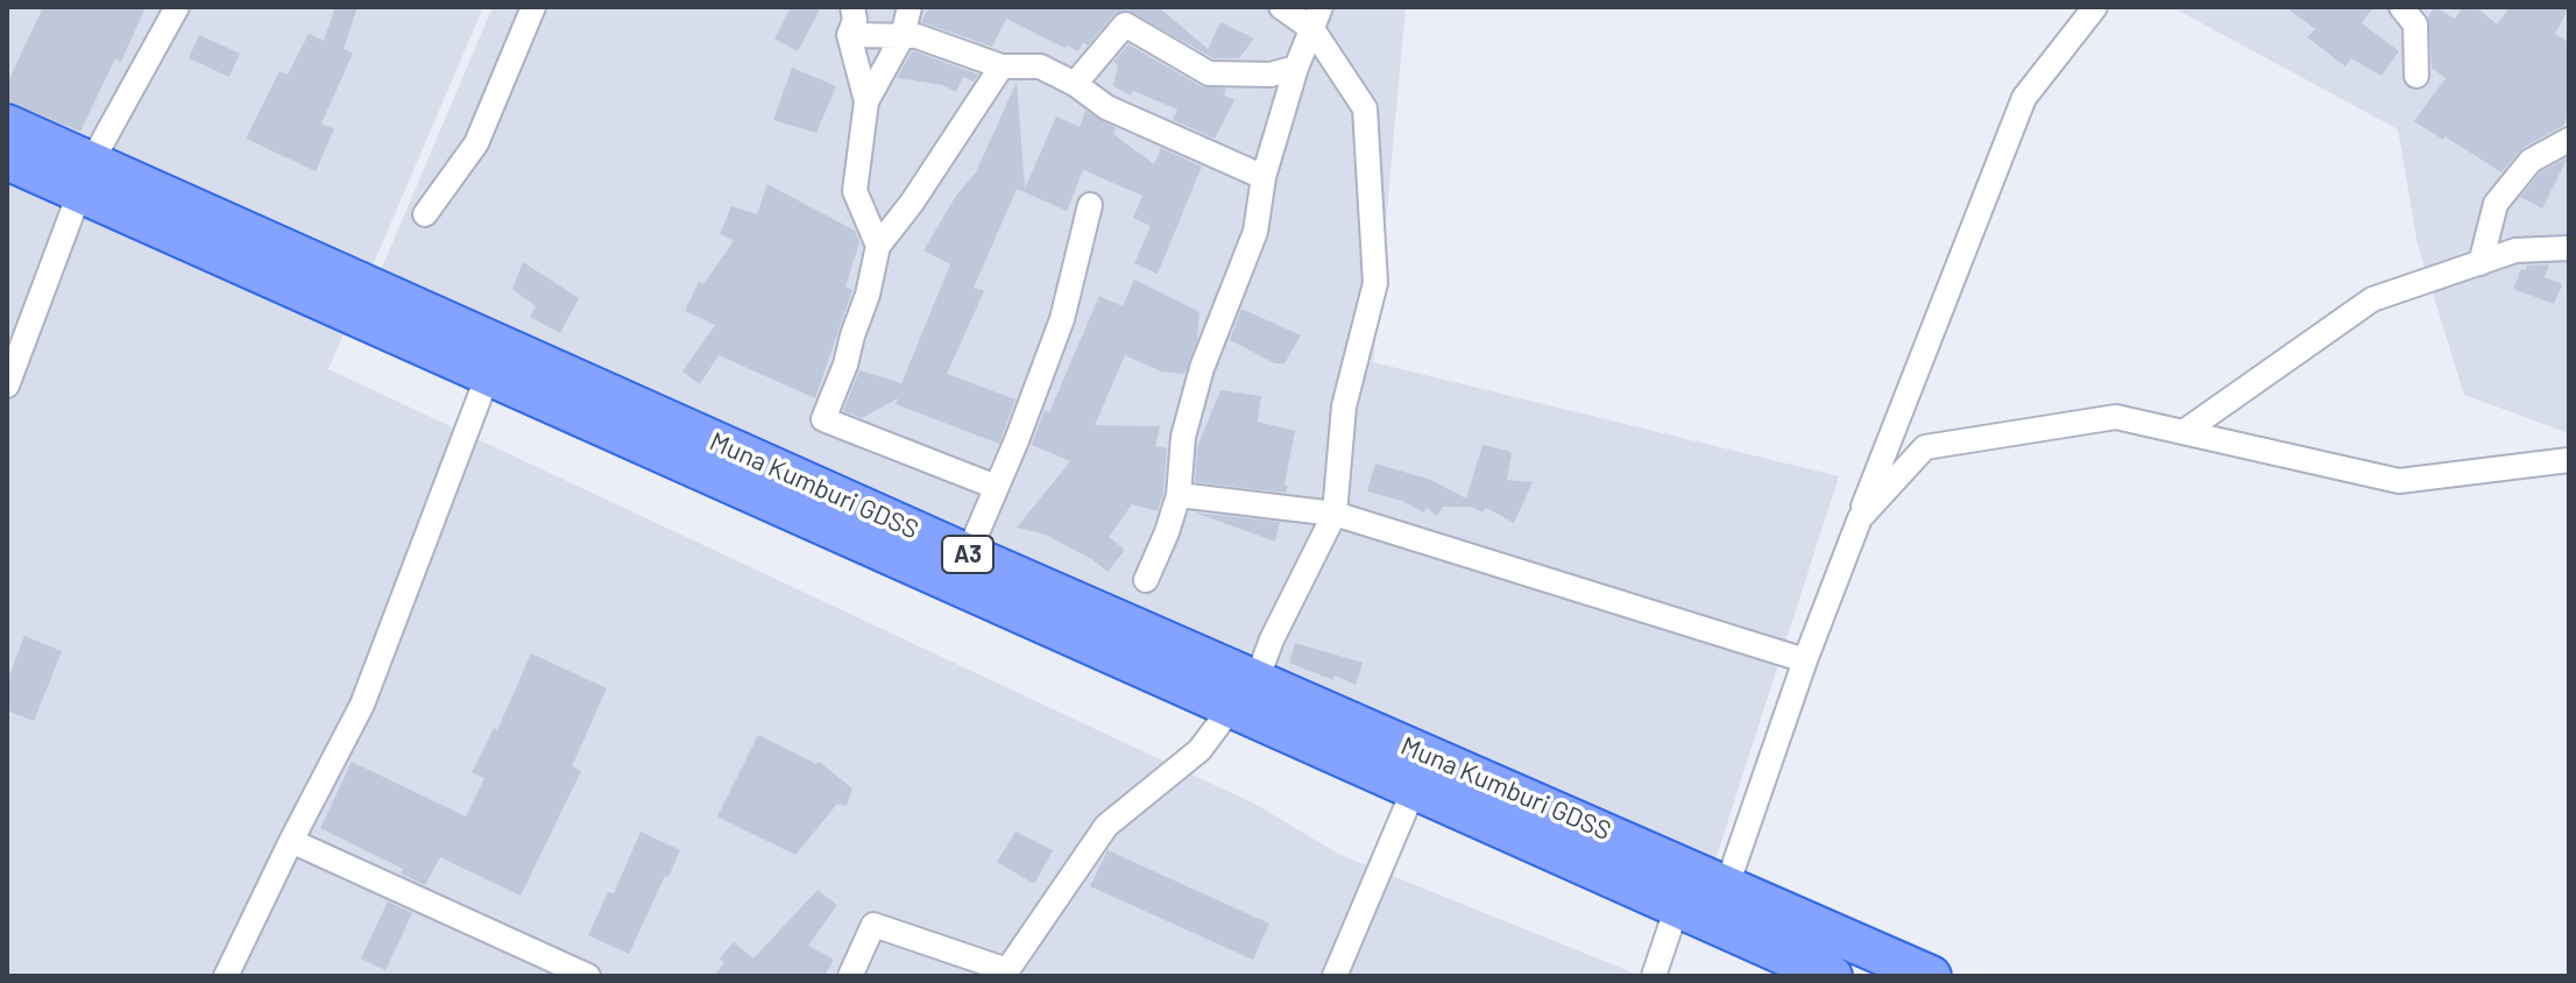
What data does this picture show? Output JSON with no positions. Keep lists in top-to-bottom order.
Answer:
{
  "streets": {
    "highway": ["Muna Kumburi GDSS", "A3"]
  }
}
